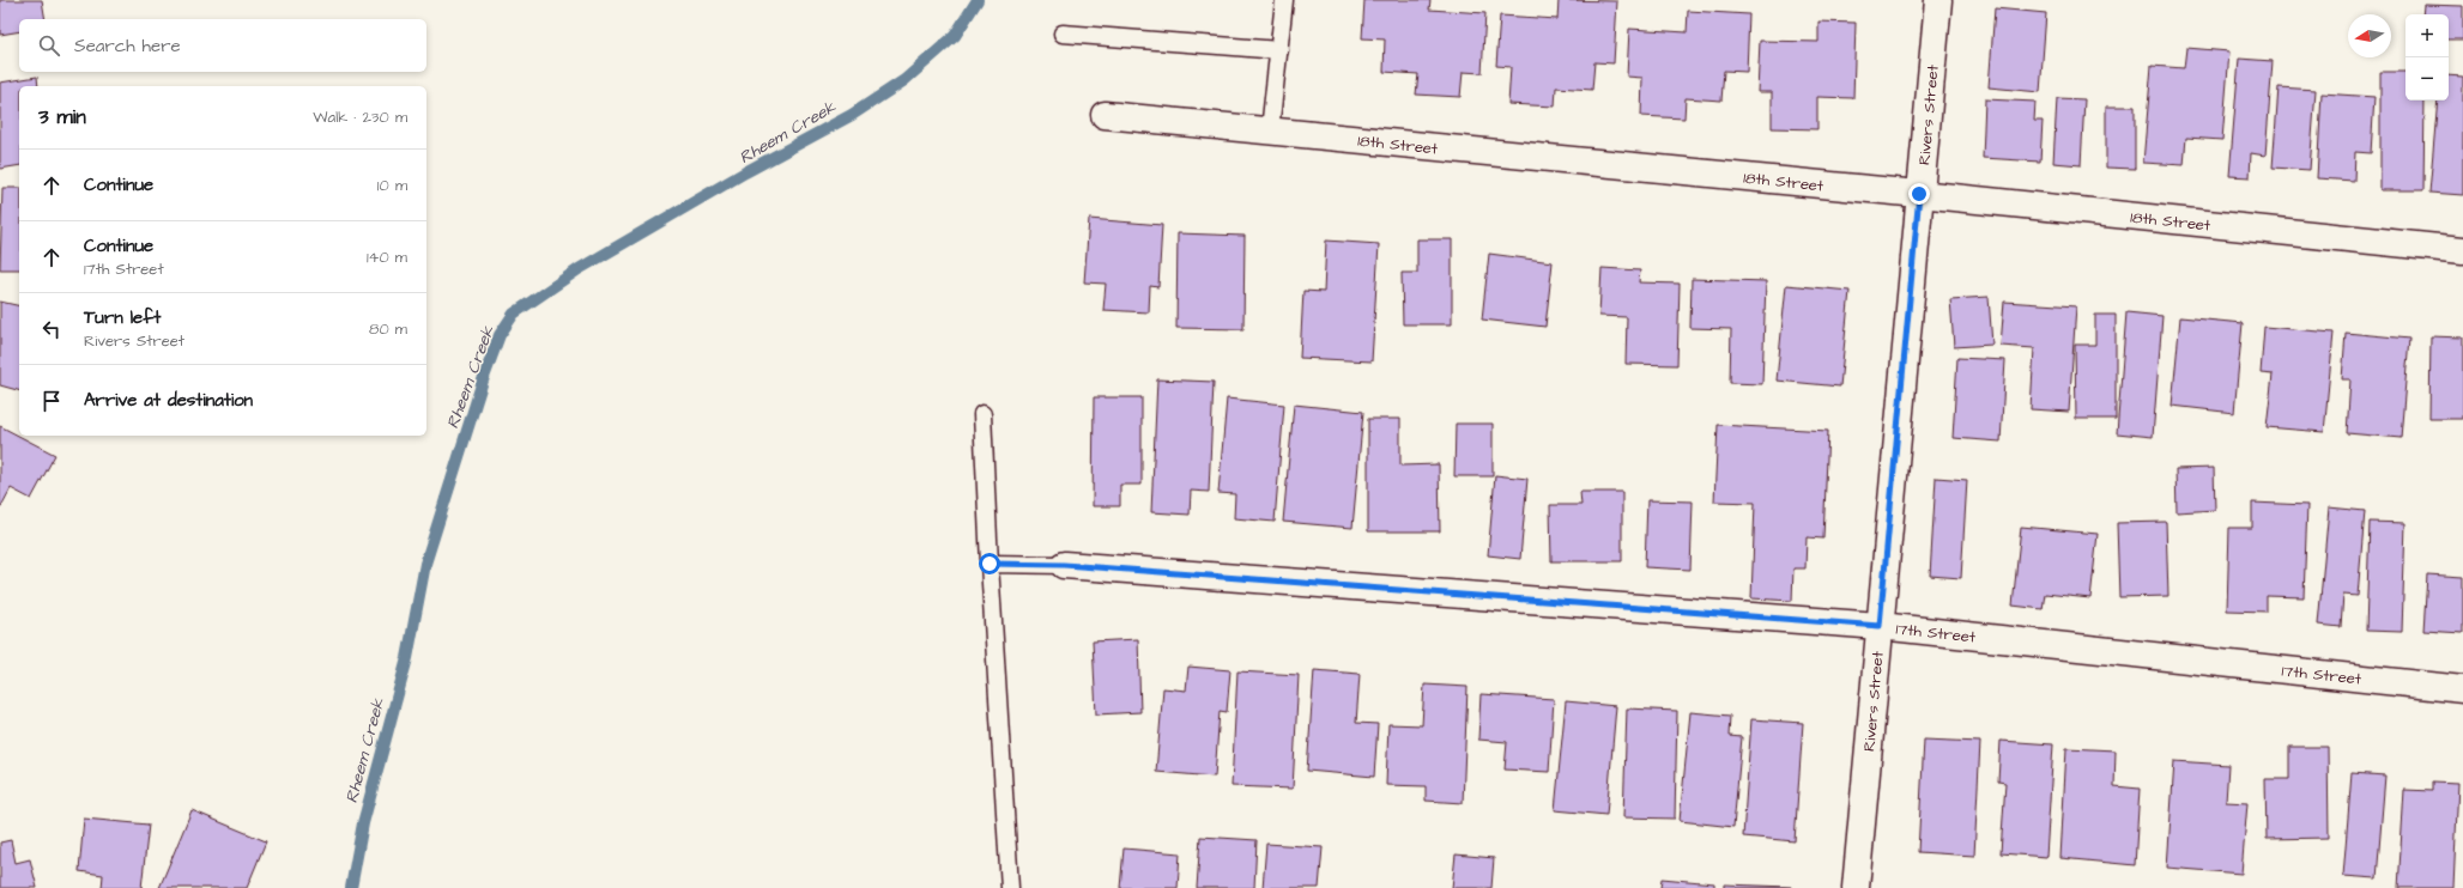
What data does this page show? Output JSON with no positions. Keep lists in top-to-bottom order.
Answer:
{
  "streets": {
    "street": ["Rivers Street", "18th Street", "17th Street"]
  },
  "crossings": [
    ["Rivers Street", "18th Street"],
    ["Rivers Street", "17th Street"]
  ],
  "water": ["Rheem Creek"],
  "north": "left",
  "page": {
    "map_buttons": ["+", "−"],
    "search": "Search here",
    "heading": ["3 min", "Walk · 230 m"],
    "list": [
      ["Continue", "10 m"],
      ["Continue", "17th Street", "140 m"],
      ["Turn left", "Rivers Street", "80 m"],
      "Arrive at destination"
    ]
  }
}
